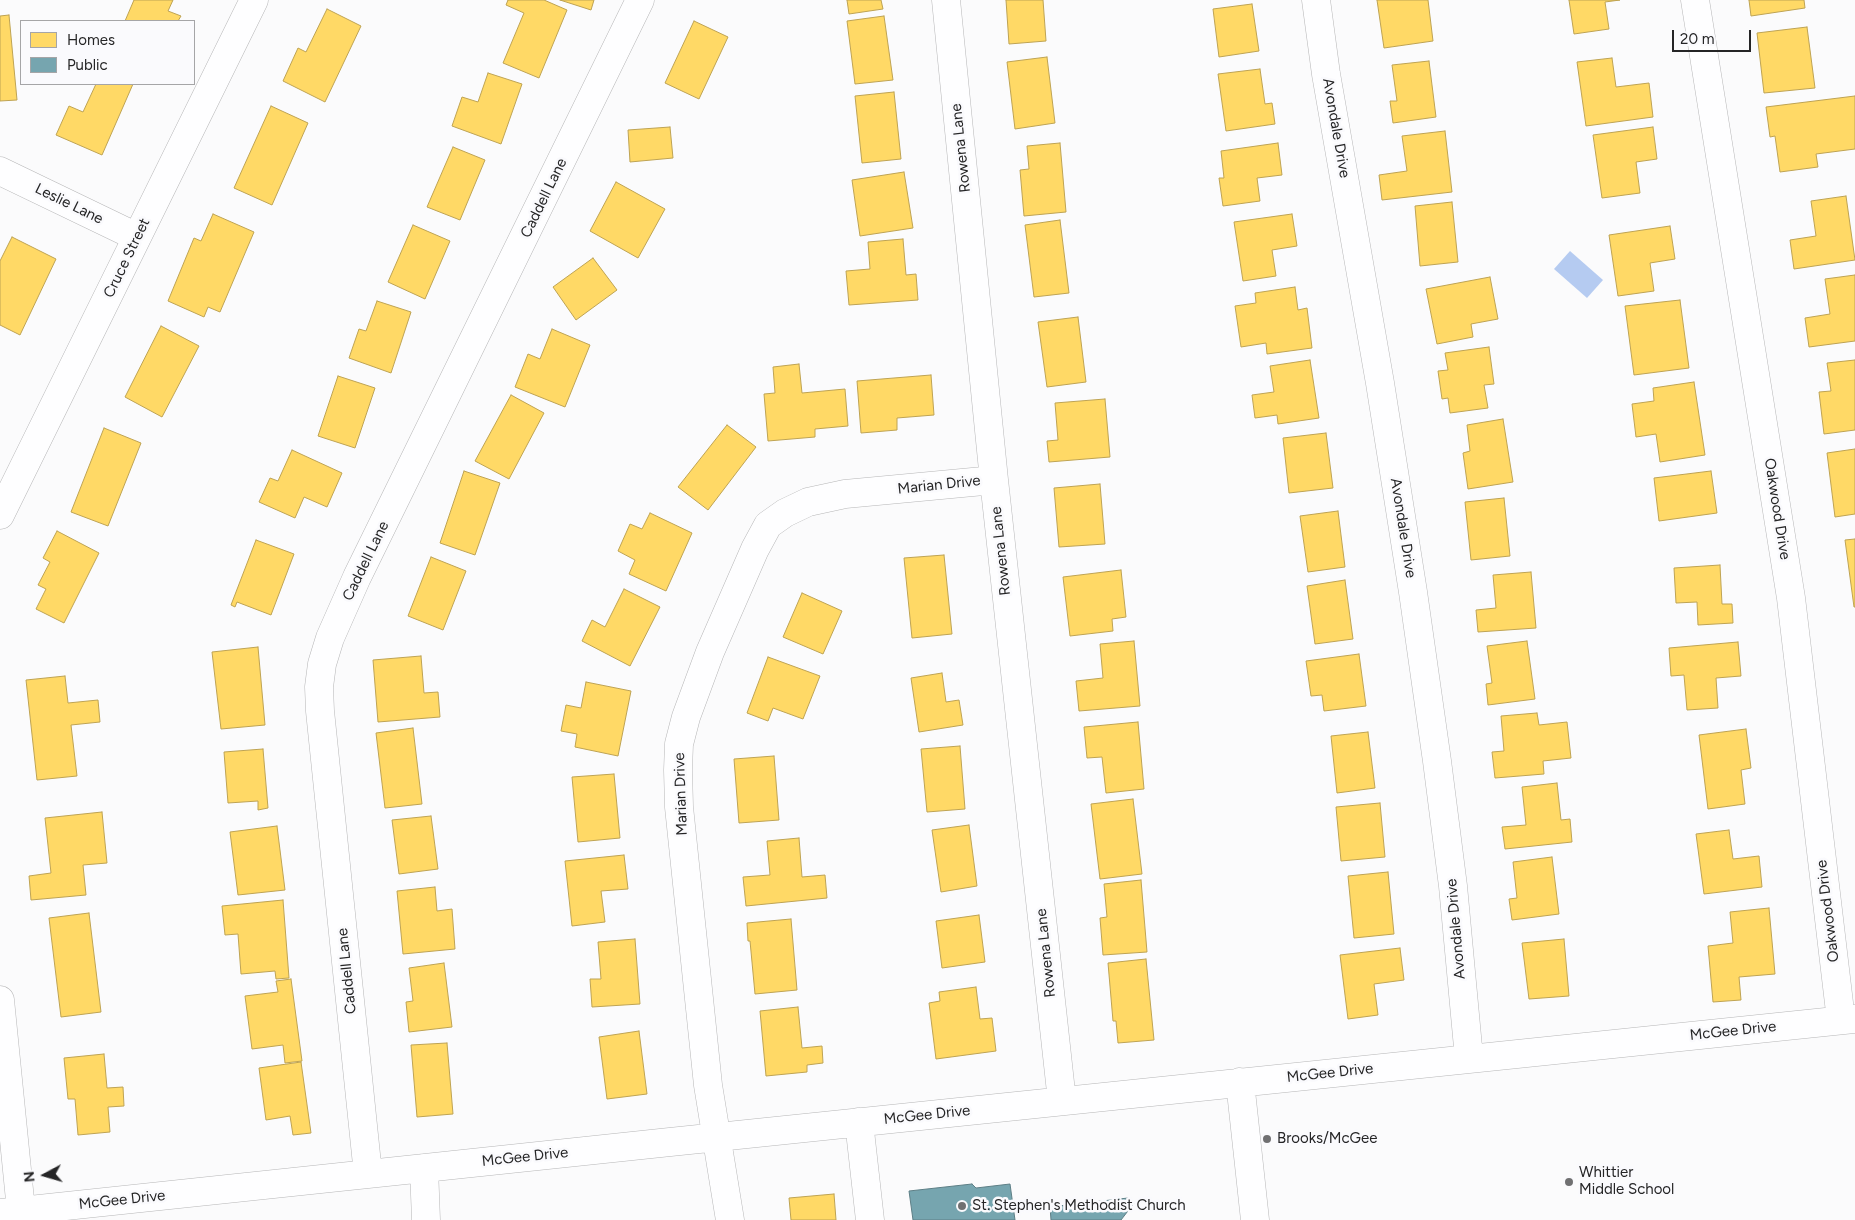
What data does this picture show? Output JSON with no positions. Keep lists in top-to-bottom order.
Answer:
{
  "streets": {
    "street": [
      "Avondale Drive",
      "Rowena Lane",
      "Caddell Lane",
      "Leslie Lane",
      "Cruce Street",
      "Marian Drive",
      "Oakwood Drive",
      "McGee Drive"
    ]
  },
  "crossings": [
    ["Avondale Drive", "McGee Drive"],
    ["Rowena Lane", "Marian Drive"],
    ["Rowena Lane", "McGee Drive"],
    ["Caddell Lane", "McGee Drive"],
    ["Leslie Lane", "Cruce Street"],
    ["Marian Drive", "McGee Drive"],
    ["Oakwood Drive", "McGee Drive"]
  ],
  "places": ["Brooks/McGee", "Whittier Middle School", "St. Stephen's Methodist Church"],
  "legend": ["Homes", "Public"],
  "scale_bar": "20 m",
  "north": "left"
}
